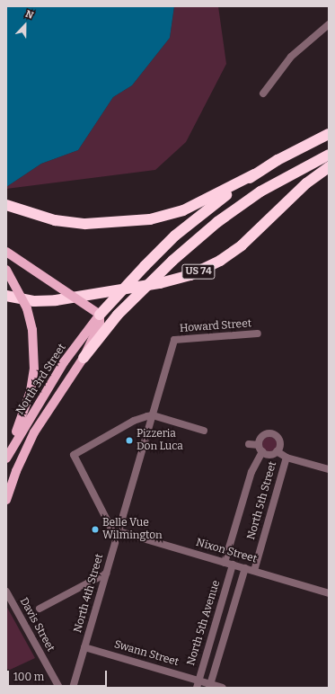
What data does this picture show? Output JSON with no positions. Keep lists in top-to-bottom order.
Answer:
{
  "streets": {
    "highway": ["US 74"],
    "main road": ["North 3rd Street"],
    "street": [
      "Howard Street",
      "North 5th Street",
      "Nixon Street",
      "North 4th Street",
      "North 5th Avenue",
      "Davis Street",
      "Swann Street"
    ]
  },
  "crossings": [
    ["Howard Street", "North 4th Street"],
    ["North 5th Street", "Nixon Street"],
    ["Nixon Street", "North 4th Street"],
    ["Nixon Street", "North 5th Avenue"],
    ["North 4th Street", "Swann Street"],
    ["North 5th Avenue", "Swann Street"]
  ],
  "places": ["Pizzeria Don Luca", "Belle Vue Wilmington"],
  "scale_bar": "100 m",
  "north": "top"
}
